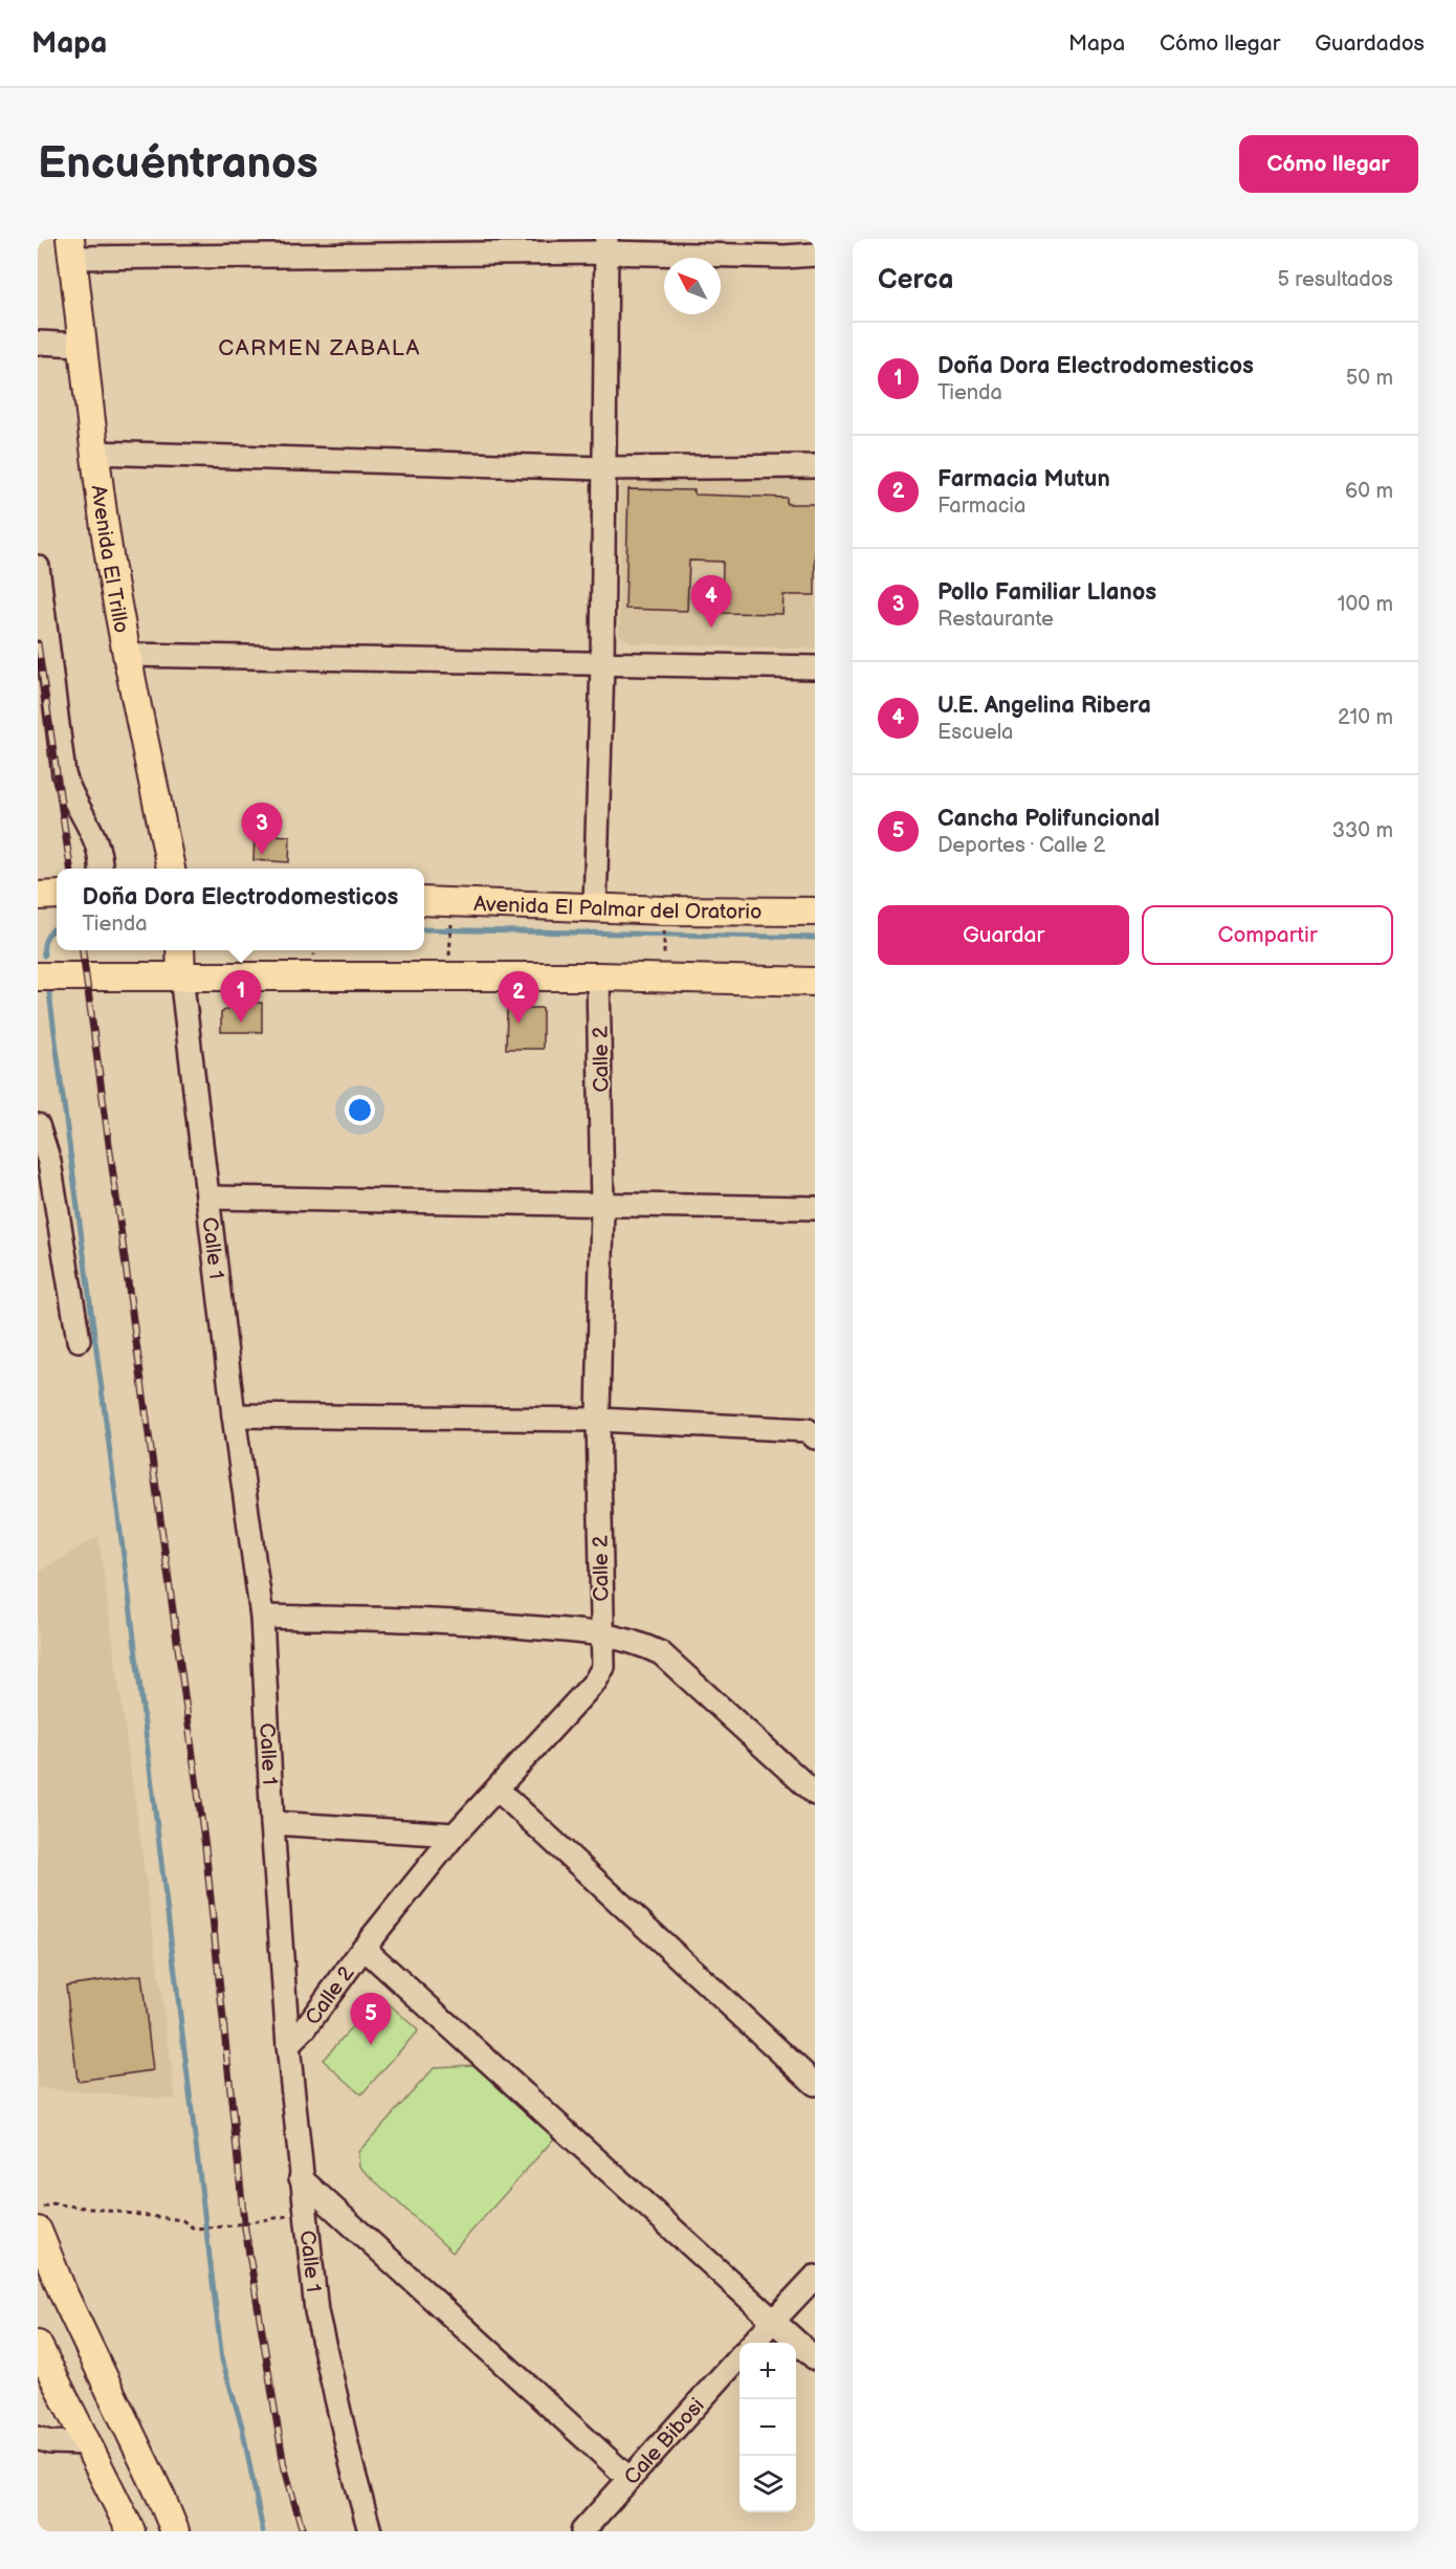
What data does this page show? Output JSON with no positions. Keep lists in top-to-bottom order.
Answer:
{
  "streets": {
    "main road": ["Avenida El Trillo", "Avenida El Palmar del Oratorio"],
    "street": ["Calle 2", "Calle 1", "Cale Bibosi"]
  },
  "crossings": [
    ["Calle 2", "Calle 1"]
  ],
  "districts": ["CARMEN ZABALA"],
  "north": "top left",
  "page": {
    "header": "Mapa",
    "nav": ["Mapa", "Cómo llegar", "Guardados"],
    "buttons": [
      "Cómo llegar",
      ["Guardar", "Compartir"]
    ],
    "title": "Encuéntranos",
    "heading": ["Cerca", "5 resultados"],
    "list": [
      {
        "mark": "1",
        "name": "Doña Dora Electrodomesticos",
        "note": "Tienda",
        "value": "50 m"
      },
      {
        "mark": "2",
        "name": "Farmacia Mutun",
        "note": "Farmacia",
        "value": "60 m"
      },
      {
        "mark": "3",
        "name": "Pollo Familiar Llanos",
        "note": "Restaurante",
        "value": "100 m"
      },
      {
        "mark": "4",
        "name": "U.E. Angelina Ribera",
        "note": "Escuela",
        "value": "210 m"
      },
      {
        "mark": "5",
        "name": "Cancha Polifuncional",
        "note": "Deportes · Calle 2",
        "value": "330 m"
      }
    ],
    "pins": [
      "4",
      "3",
      "1",
      "2",
      "5"
    ],
    "popup": ["Doña Dora Electrodomesticos", "Tienda"],
    "map_buttons": ["+", "−"]
  }
}
